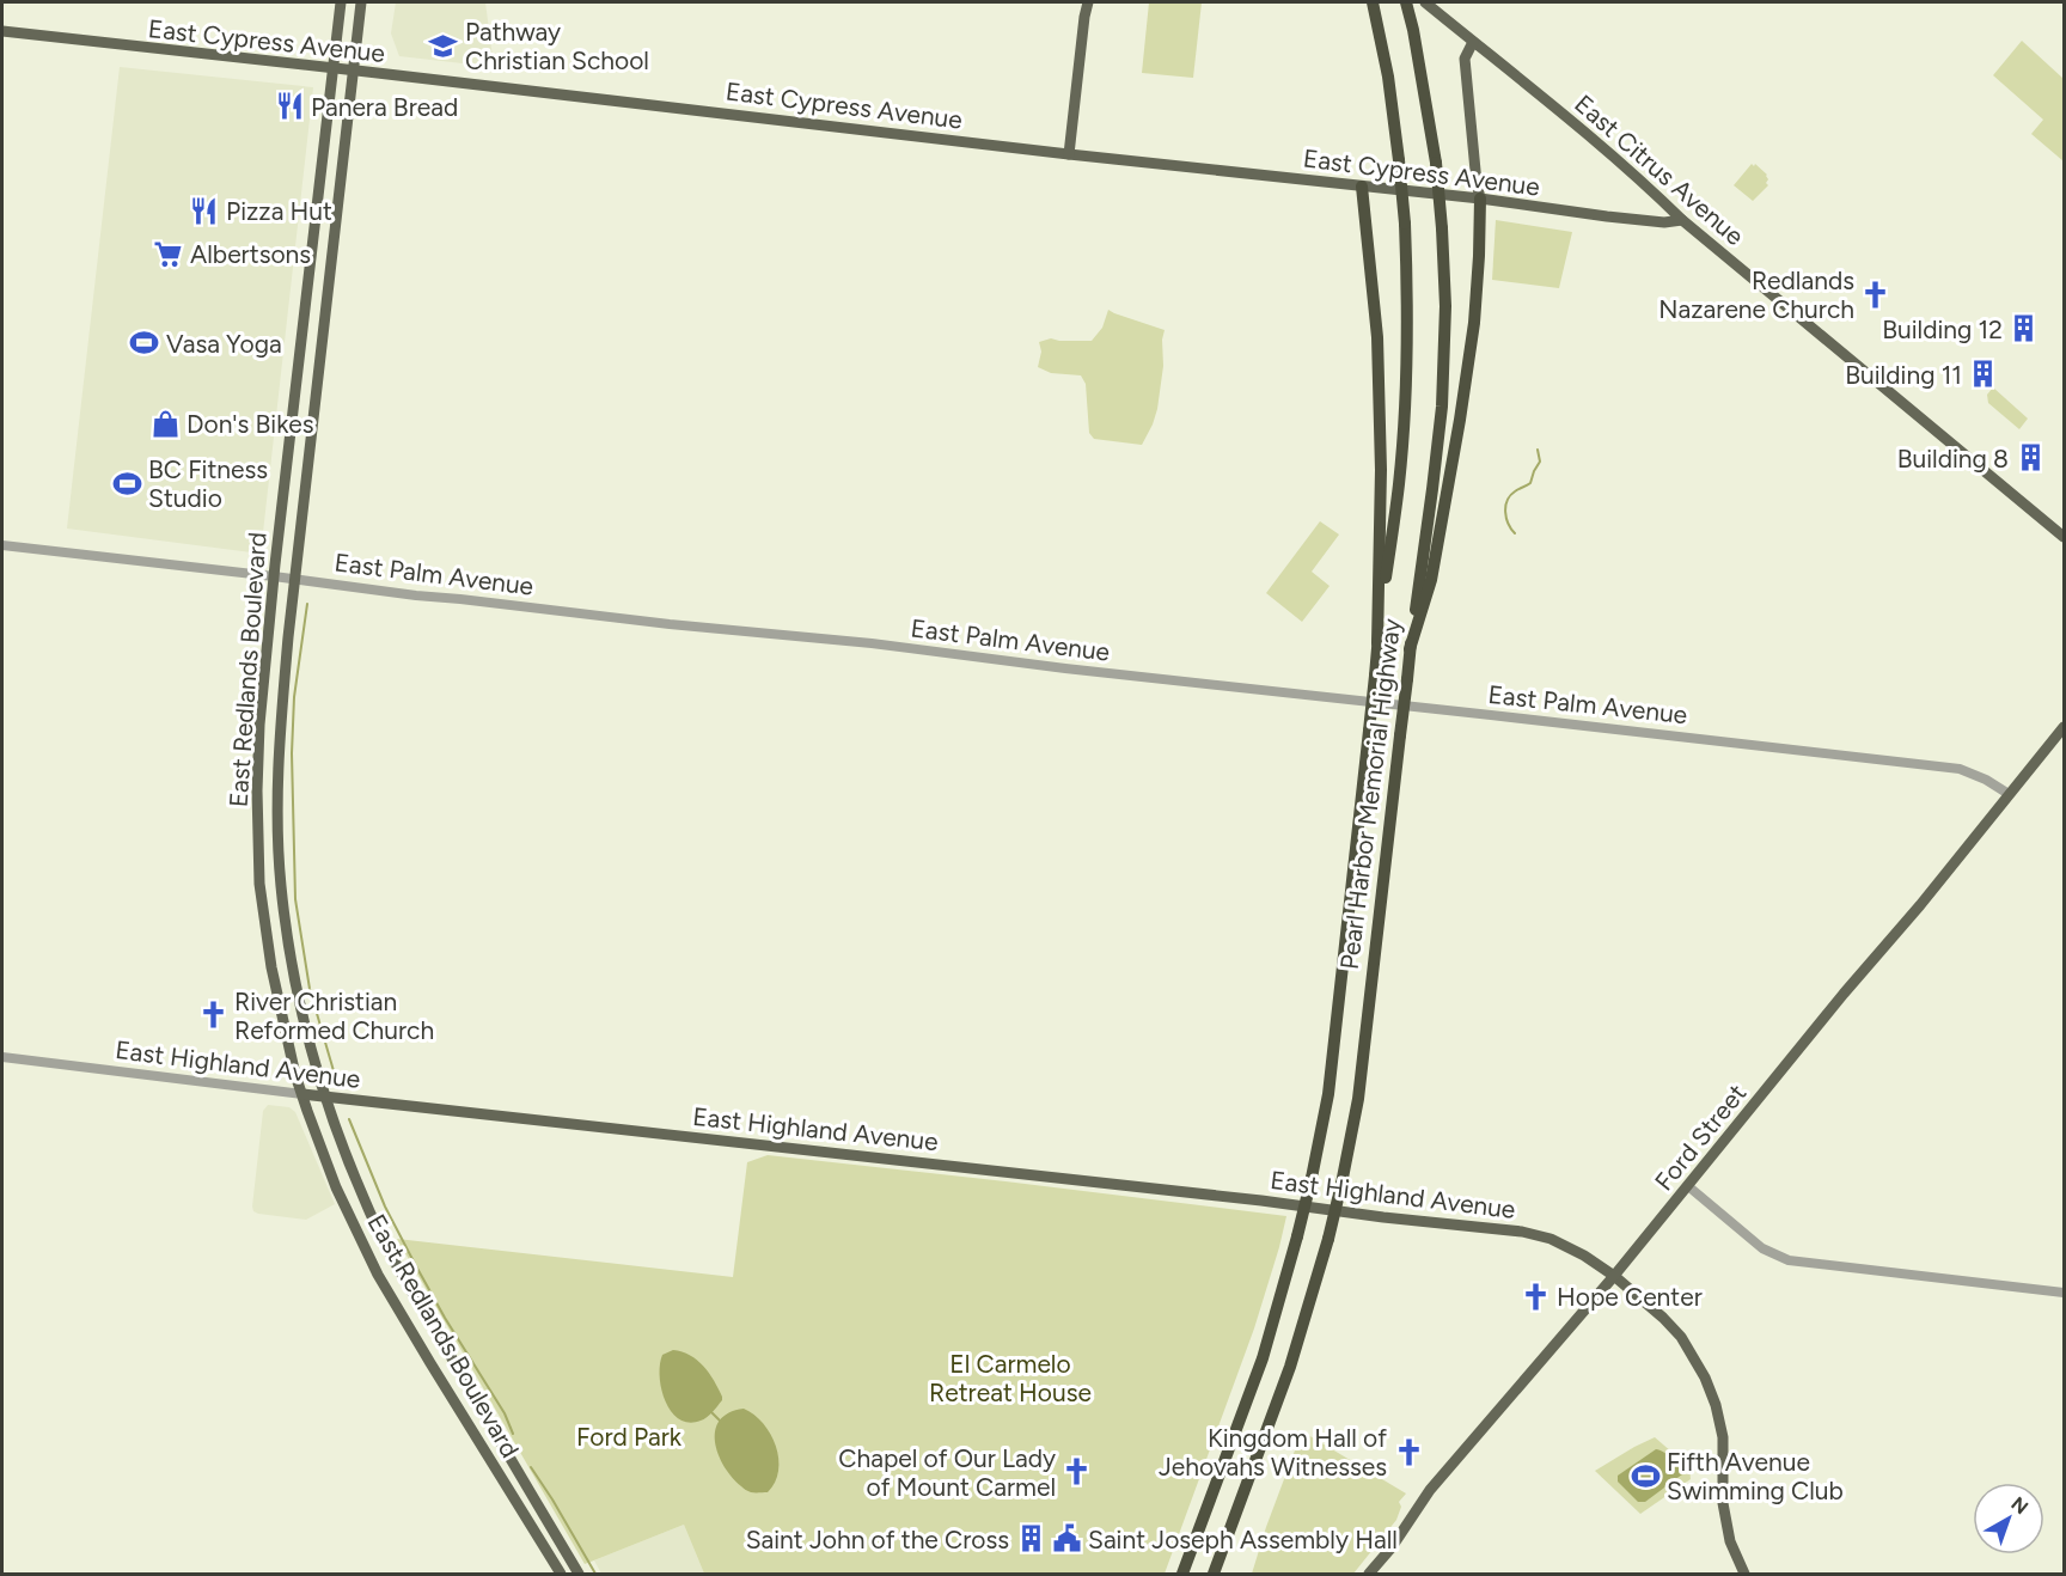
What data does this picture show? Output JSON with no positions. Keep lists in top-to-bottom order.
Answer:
{
  "streets": {
    "highway": ["Pearl Harbor Memorial Highway"],
    "main road": [
      "East Cypress Avenue",
      "East Citrus Avenue",
      "East Redlands Boulevard",
      "East Highland Avenue",
      "Ford Street"
    ],
    "street": ["East Palm Avenue"]
  },
  "crossings": [
    ["East Cypress Avenue", "East Citrus Avenue"],
    ["East Cypress Avenue", "East Redlands Boulevard"],
    ["East Palm Avenue", "East Redlands Boulevard"],
    ["East Palm Avenue", "Ford Street"],
    ["East Redlands Boulevard", "East Highland Avenue"],
    ["East Highland Avenue", "Ford Street"]
  ],
  "parks": ["El Carmelo Retreat House", "Ford Park"],
  "places": {
    "school or university": ["Pathway Christian School"],
    "restaurant": ["Panera Bread", "Pizza Hut"],
    "supermarket": ["Albertsons"],
    "church": [
      "Redlands Nazarene Church",
      "River Christian Reformed Church",
      "Hope Center",
      "Kingdom Hall of Jehovahs Witnesses",
      "Chapel of Our Lady of Mount Carmel"
    ],
    "building": [
      "Building 12",
      "Building 11",
      "Building 8",
      "Saint John of the Cross"
    ],
    "sports": ["Vasa Yoga", "BC Fitness Studio", "Fifth Avenue Swimming Club"],
    "shop": ["Don's Bikes"],
    "public building": ["Saint Joseph Assembly Hall"]
  },
  "north": "top right"
}
